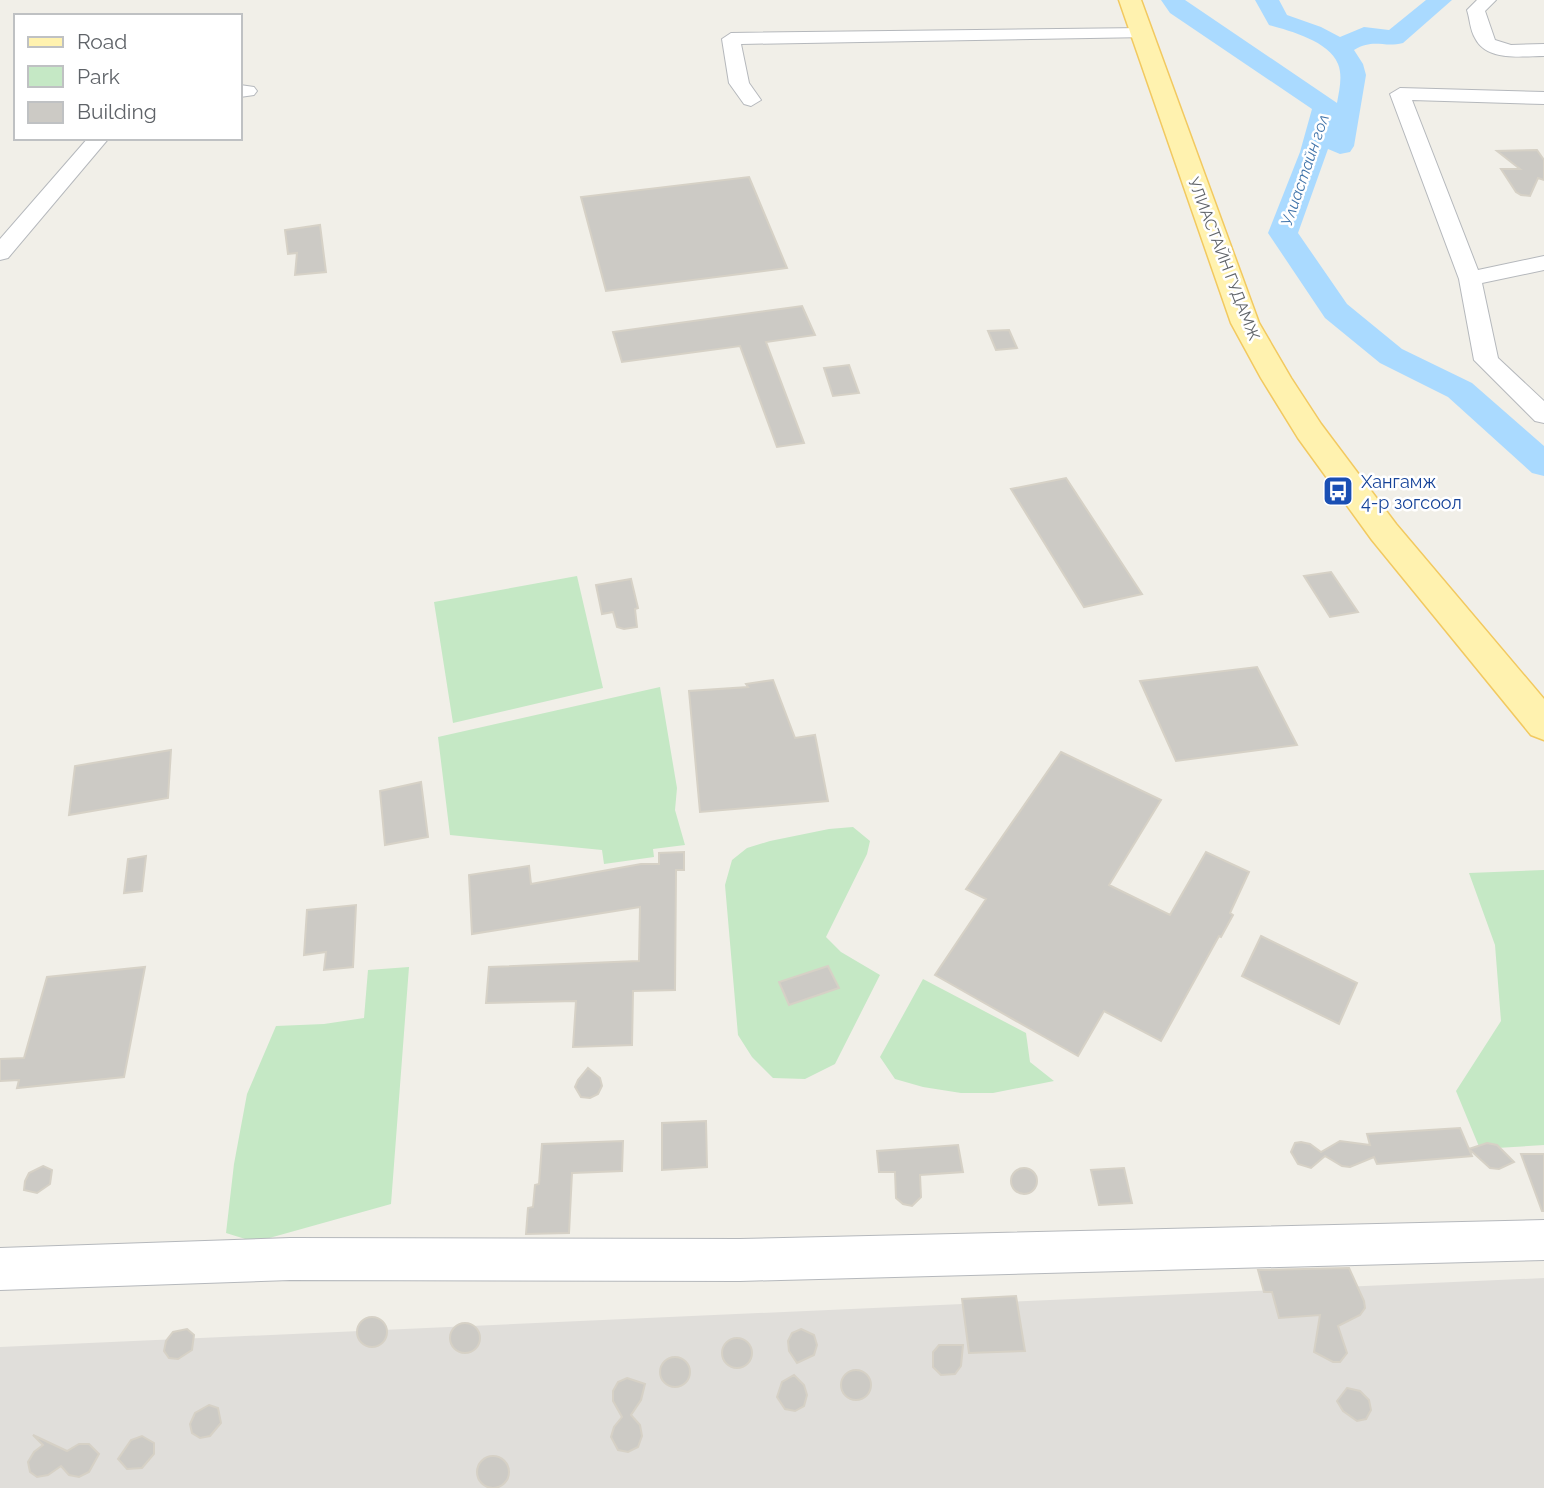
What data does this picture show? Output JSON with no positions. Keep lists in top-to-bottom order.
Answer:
{
  "streets": {
    "main road": ["УЛИАСТАЙН ГУДАМЖ"]
  },
  "water": ["Улиастайн гол"],
  "places": {
    "bus stop": ["Хангамж 4-р зогсоол"]
  },
  "legend": ["Road", "Park", "Building"]
}
